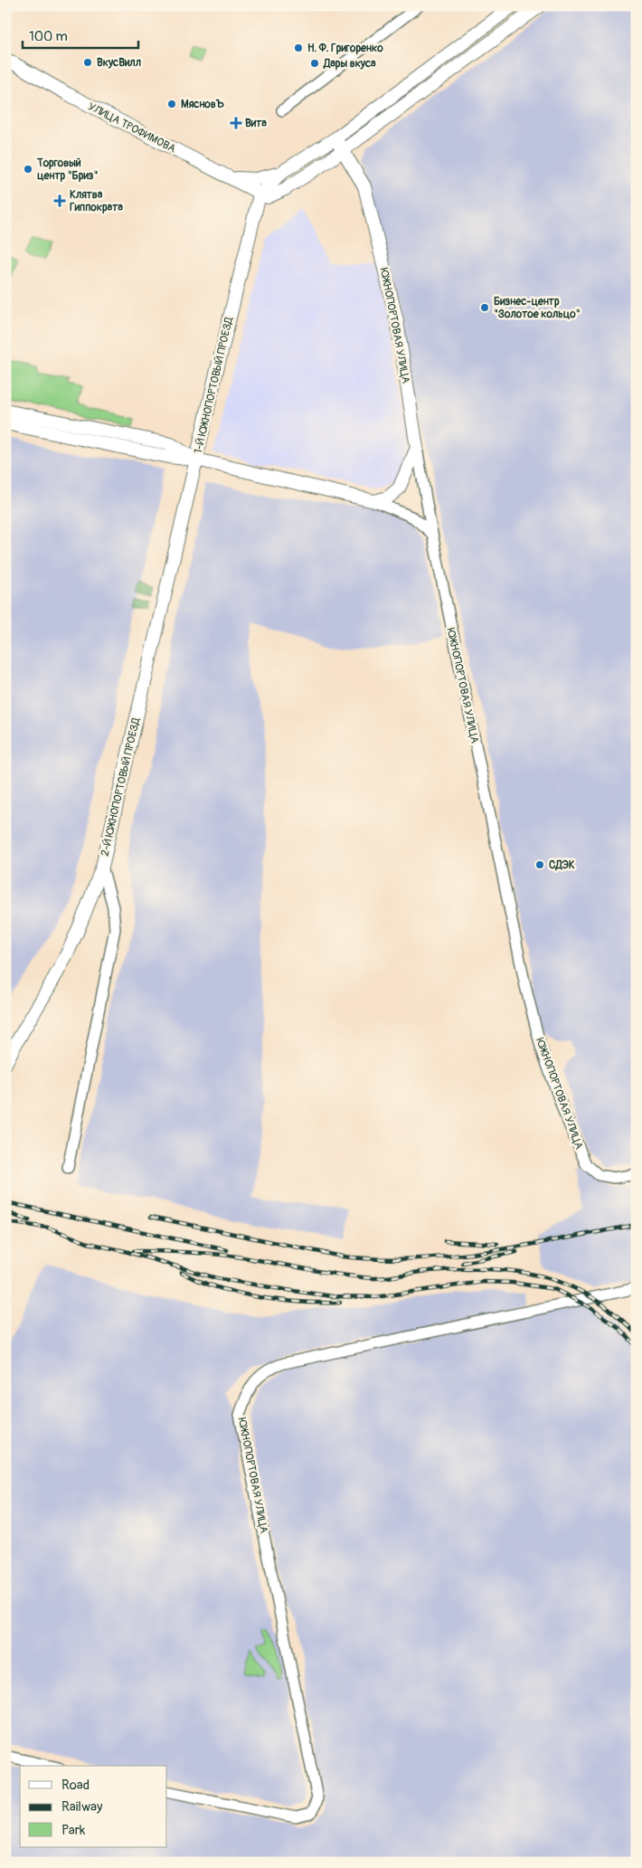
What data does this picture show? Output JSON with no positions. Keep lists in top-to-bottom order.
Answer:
{
  "streets": {
    "main road": [
      "УЛИЦА ТРОФИМОВА",
      "ЮЖНОПОРТОВАЯ УЛИЦА",
      "1-Й ЮЖНОПОРТОВЫЙ ПРОЕЗД",
      "2-Й ЮЖНОПОРТОВЫЙ ПРОЕЗД"
    ]
  },
  "crossings": [
    ["УЛИЦА ТРОФИМОВА", "1-Й ЮЖНОПОРТОВЫЙ ПРОЕЗД"],
    ["1-Й ЮЖНОПОРТОВЫЙ ПРОЕЗД", "2-Й ЮЖНОПОРТОВЫЙ ПРОЕЗД"]
  ],
  "places": {
    "other": [
      "Н. Ф. Григоренко",
      "ВкусВилл",
      "Дары вкуса",
      "МясновЪ",
      "Торговый центр \"Бриз\"",
      "Бизнес-центр \"Золотое кольцо\"",
      "СДЭК"
    ],
    "health": ["Вита", "Клятва Гиппократа"]
  },
  "legend": ["Road", "Railway", "Park"],
  "scale_bar": "100 m"
}
